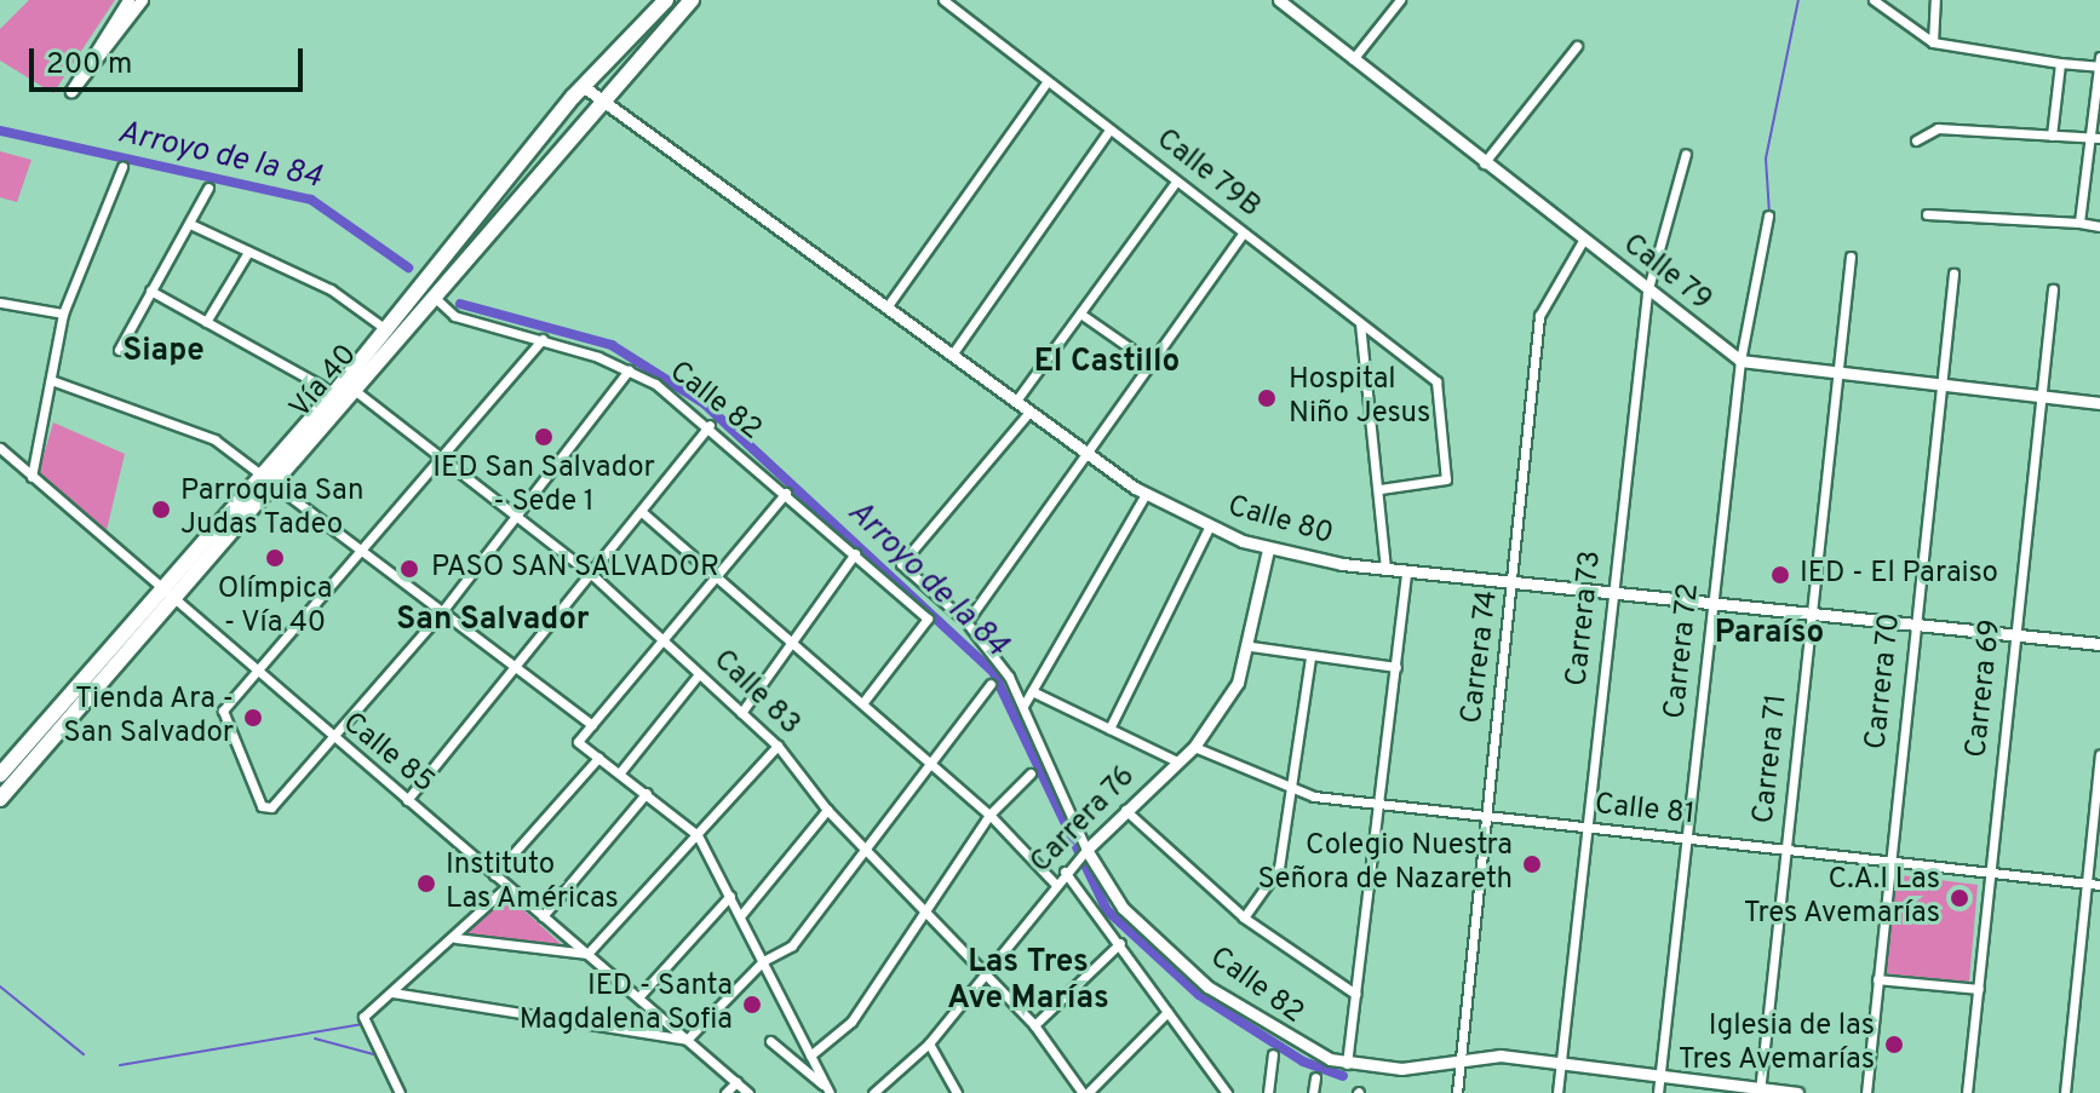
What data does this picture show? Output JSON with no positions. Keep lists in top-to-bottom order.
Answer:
{
  "streets": {
    "highway": ["Vía 40"],
    "street": [
      "Calle 79B",
      "Calle 79",
      "Calle 82",
      "Calle 80",
      "Carrera 73",
      "Carrera 72",
      "Carrera 74",
      "Carrera 70",
      "Carrera 69",
      "Calle 83",
      "Calle 85",
      "Carrera 71",
      "Calle 81",
      "Carrera 76"
    ]
  },
  "crossings": [
    ["Calle 79", "Carrera 73"],
    ["Calle 79", "Carrera 72"],
    ["Calle 79", "Carrera 74"],
    ["Calle 79", "Carrera 70"],
    ["Calle 79", "Carrera 69"],
    ["Calle 79", "Carrera 71"],
    ["Vía 40", "Calle 82"],
    ["Vía 40", "Calle 80"],
    ["Vía 40", "Calle 83"],
    ["Vía 40", "Calle 85"],
    ["Calle 82", "Calle 80"],
    ["Calle 82", "Carrera 73"],
    ["Calle 82", "Carrera 72"],
    ["Calle 82", "Carrera 74"],
    ["Calle 82", "Carrera 71"],
    ["Calle 82", "Carrera 76"],
    ["Calle 80", "Carrera 73"],
    ["Calle 80", "Carrera 72"],
    ["Calle 80", "Carrera 74"],
    ["Calle 80", "Carrera 70"],
    ["Calle 80", "Carrera 69"],
    ["Calle 80", "Carrera 71"],
    ["Calle 80", "Carrera 76"],
    ["Carrera 73", "Calle 81"],
    ["Carrera 72", "Calle 81"],
    ["Carrera 74", "Calle 81"],
    ["Carrera 70", "Calle 81"],
    ["Carrera 69", "Calle 81"],
    ["Calle 83", "Carrera 76"],
    ["Carrera 71", "Calle 81"],
    ["Calle 81", "Carrera 76"]
  ],
  "districts": [
    "Siape",
    "El Castillo",
    "San Salvador",
    "Paraíso",
    "Las Tres Ave Marías"
  ],
  "water": ["Arroyo de la 84"],
  "places": [
    "Hospital Niño Jesus",
    "IED San Salvador - Sede 1",
    "Parroquia San Judas Tadeo",
    "Olímpica - Vía 40",
    "PASO SAN SALVADOR",
    "IED - El Paraiso",
    "Tienda Ara - San Salvador",
    "Colegio Nuestra Señora de Nazareth",
    "Instituto Las Américas",
    "C.A.I Las Tres Avemarías",
    "IED - Santa Magdalena Sofia",
    "Iglesia de las Tres Avemarías"
  ],
  "scale_bar": "200 m"
}
